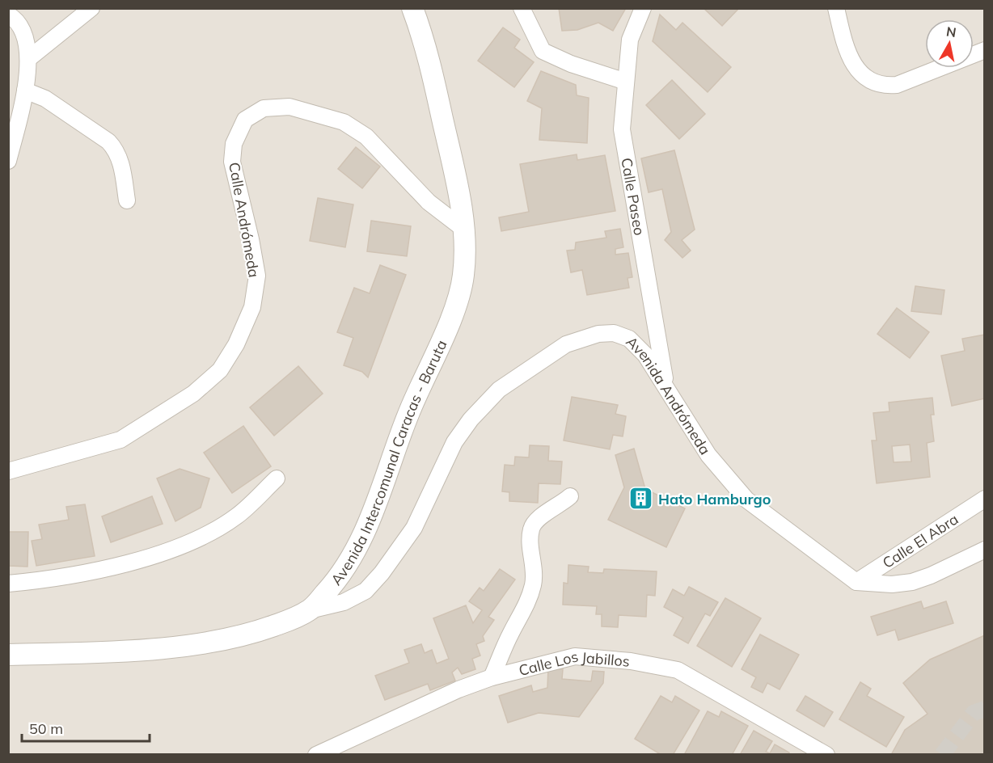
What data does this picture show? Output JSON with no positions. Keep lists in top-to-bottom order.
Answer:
{
  "streets": {
    "street": [
      "Calle Paseo",
      "Calle Andrómeda",
      "Avenida Andrómeda",
      "Avenida Intercomunal Caracas - Baruta",
      "Calle El Abra",
      "Calle Los Jabillos"
    ]
  },
  "crossings": [
    ["Calle Paseo", "Avenida Andrómeda"],
    ["Calle Andrómeda", "Avenida Intercomunal Caracas - Baruta"],
    ["Avenida Andrómeda", "Avenida Intercomunal Caracas - Baruta"],
    ["Avenida Andrómeda", "Calle El Abra"]
  ],
  "places": {
    "building": ["Hato Hamburgo"]
  },
  "scale_bar": "50 m",
  "north": "top"
}
